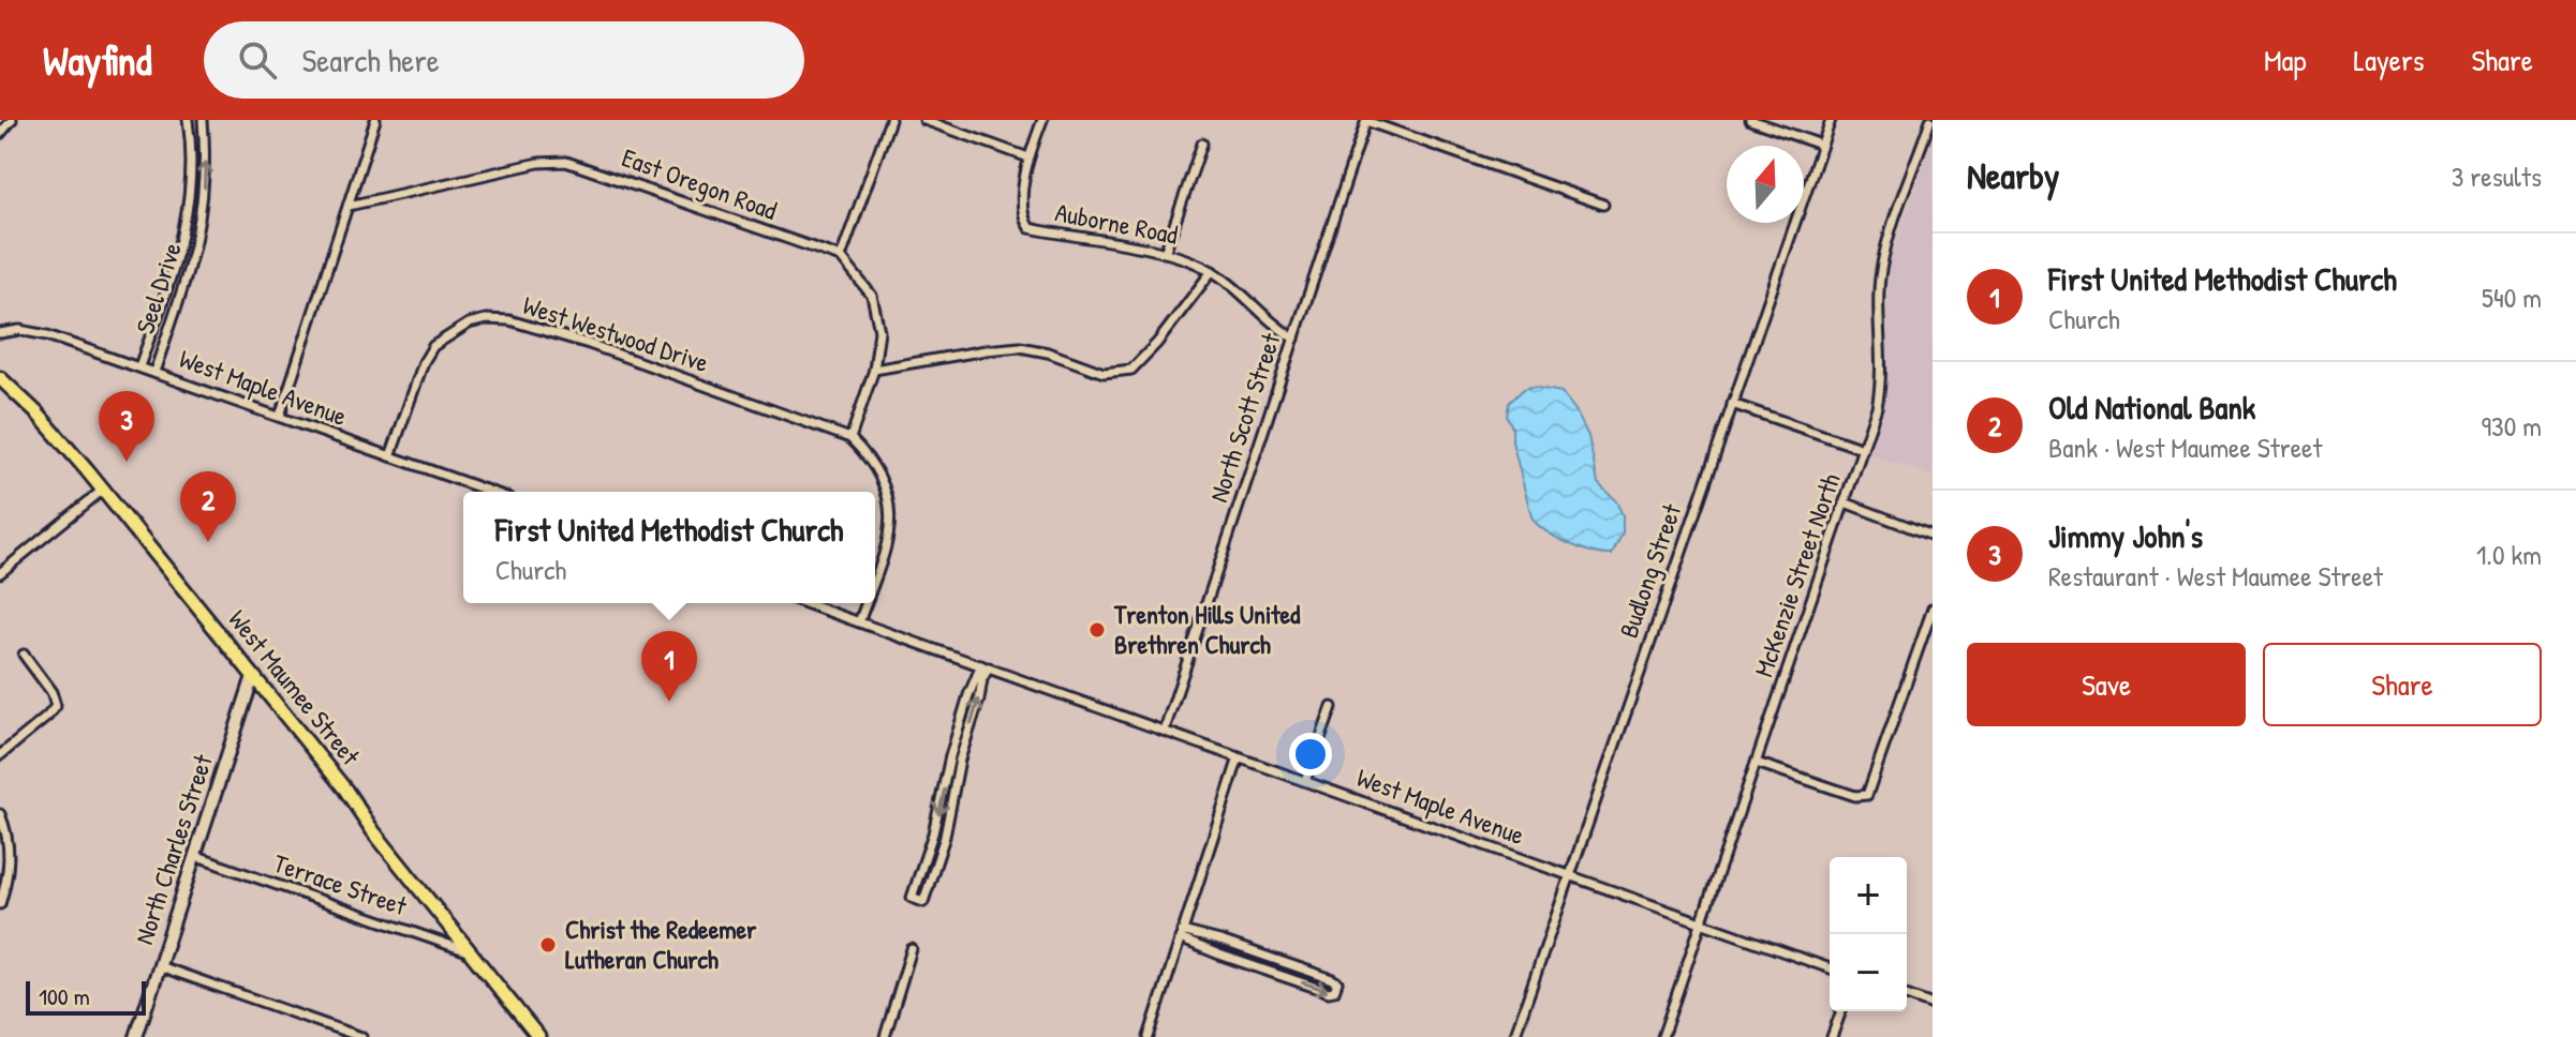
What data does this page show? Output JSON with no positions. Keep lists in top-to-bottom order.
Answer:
{
  "streets": {
    "main road": ["West Maumee Street"],
    "street": [
      "East Oregon Road",
      "Auborne Road",
      "Seel Drive",
      "West Westwood Drive",
      "West Maple Avenue",
      "North Scott Street",
      "Budlong Street",
      "McKenzie Street North",
      "North Charles Street",
      "Terrace Street"
    ]
  },
  "crossings": [
    ["Auborne Road", "North Scott Street"],
    ["Seel Drive", "West Maple Avenue"],
    ["West Westwood Drive", "West Maple Avenue"],
    ["West Maple Avenue", "North Scott Street"],
    ["West Maple Avenue", "Budlong Street"],
    ["West Maple Avenue", "McKenzie Street North"],
    ["West Maumee Street", "North Charles Street"],
    ["West Maumee Street", "Terrace Street"],
    ["North Charles Street", "Terrace Street"]
  ],
  "places": ["Trenton Hills United Brethren Church", "Christ the Redeemer Lutheran Church"],
  "scale_bar": "100 m",
  "north": "top",
  "page": {
    "header": "Wayfind",
    "search": "Search here",
    "nav": ["Map", "Layers", "Share"],
    "heading": ["Nearby", "3 results"],
    "list": [
      {
        "mark": "1",
        "name": "First United Methodist Church",
        "note": "Church",
        "value": "540 m"
      },
      {
        "mark": "2",
        "name": "Old National Bank",
        "note": "Bank · West Maumee Street",
        "value": "930 m"
      },
      {
        "mark": "3",
        "name": "Jimmy John's",
        "note": "Restaurant · West Maumee Street",
        "value": "1.0 km"
      }
    ],
    "pins": ["3", "2", "1"],
    "popup": ["First United Methodist Church", "Church"],
    "buttons": ["Save", "Share"],
    "map_buttons": ["+", "−"],
    "scale": "100 m"
  }
}
